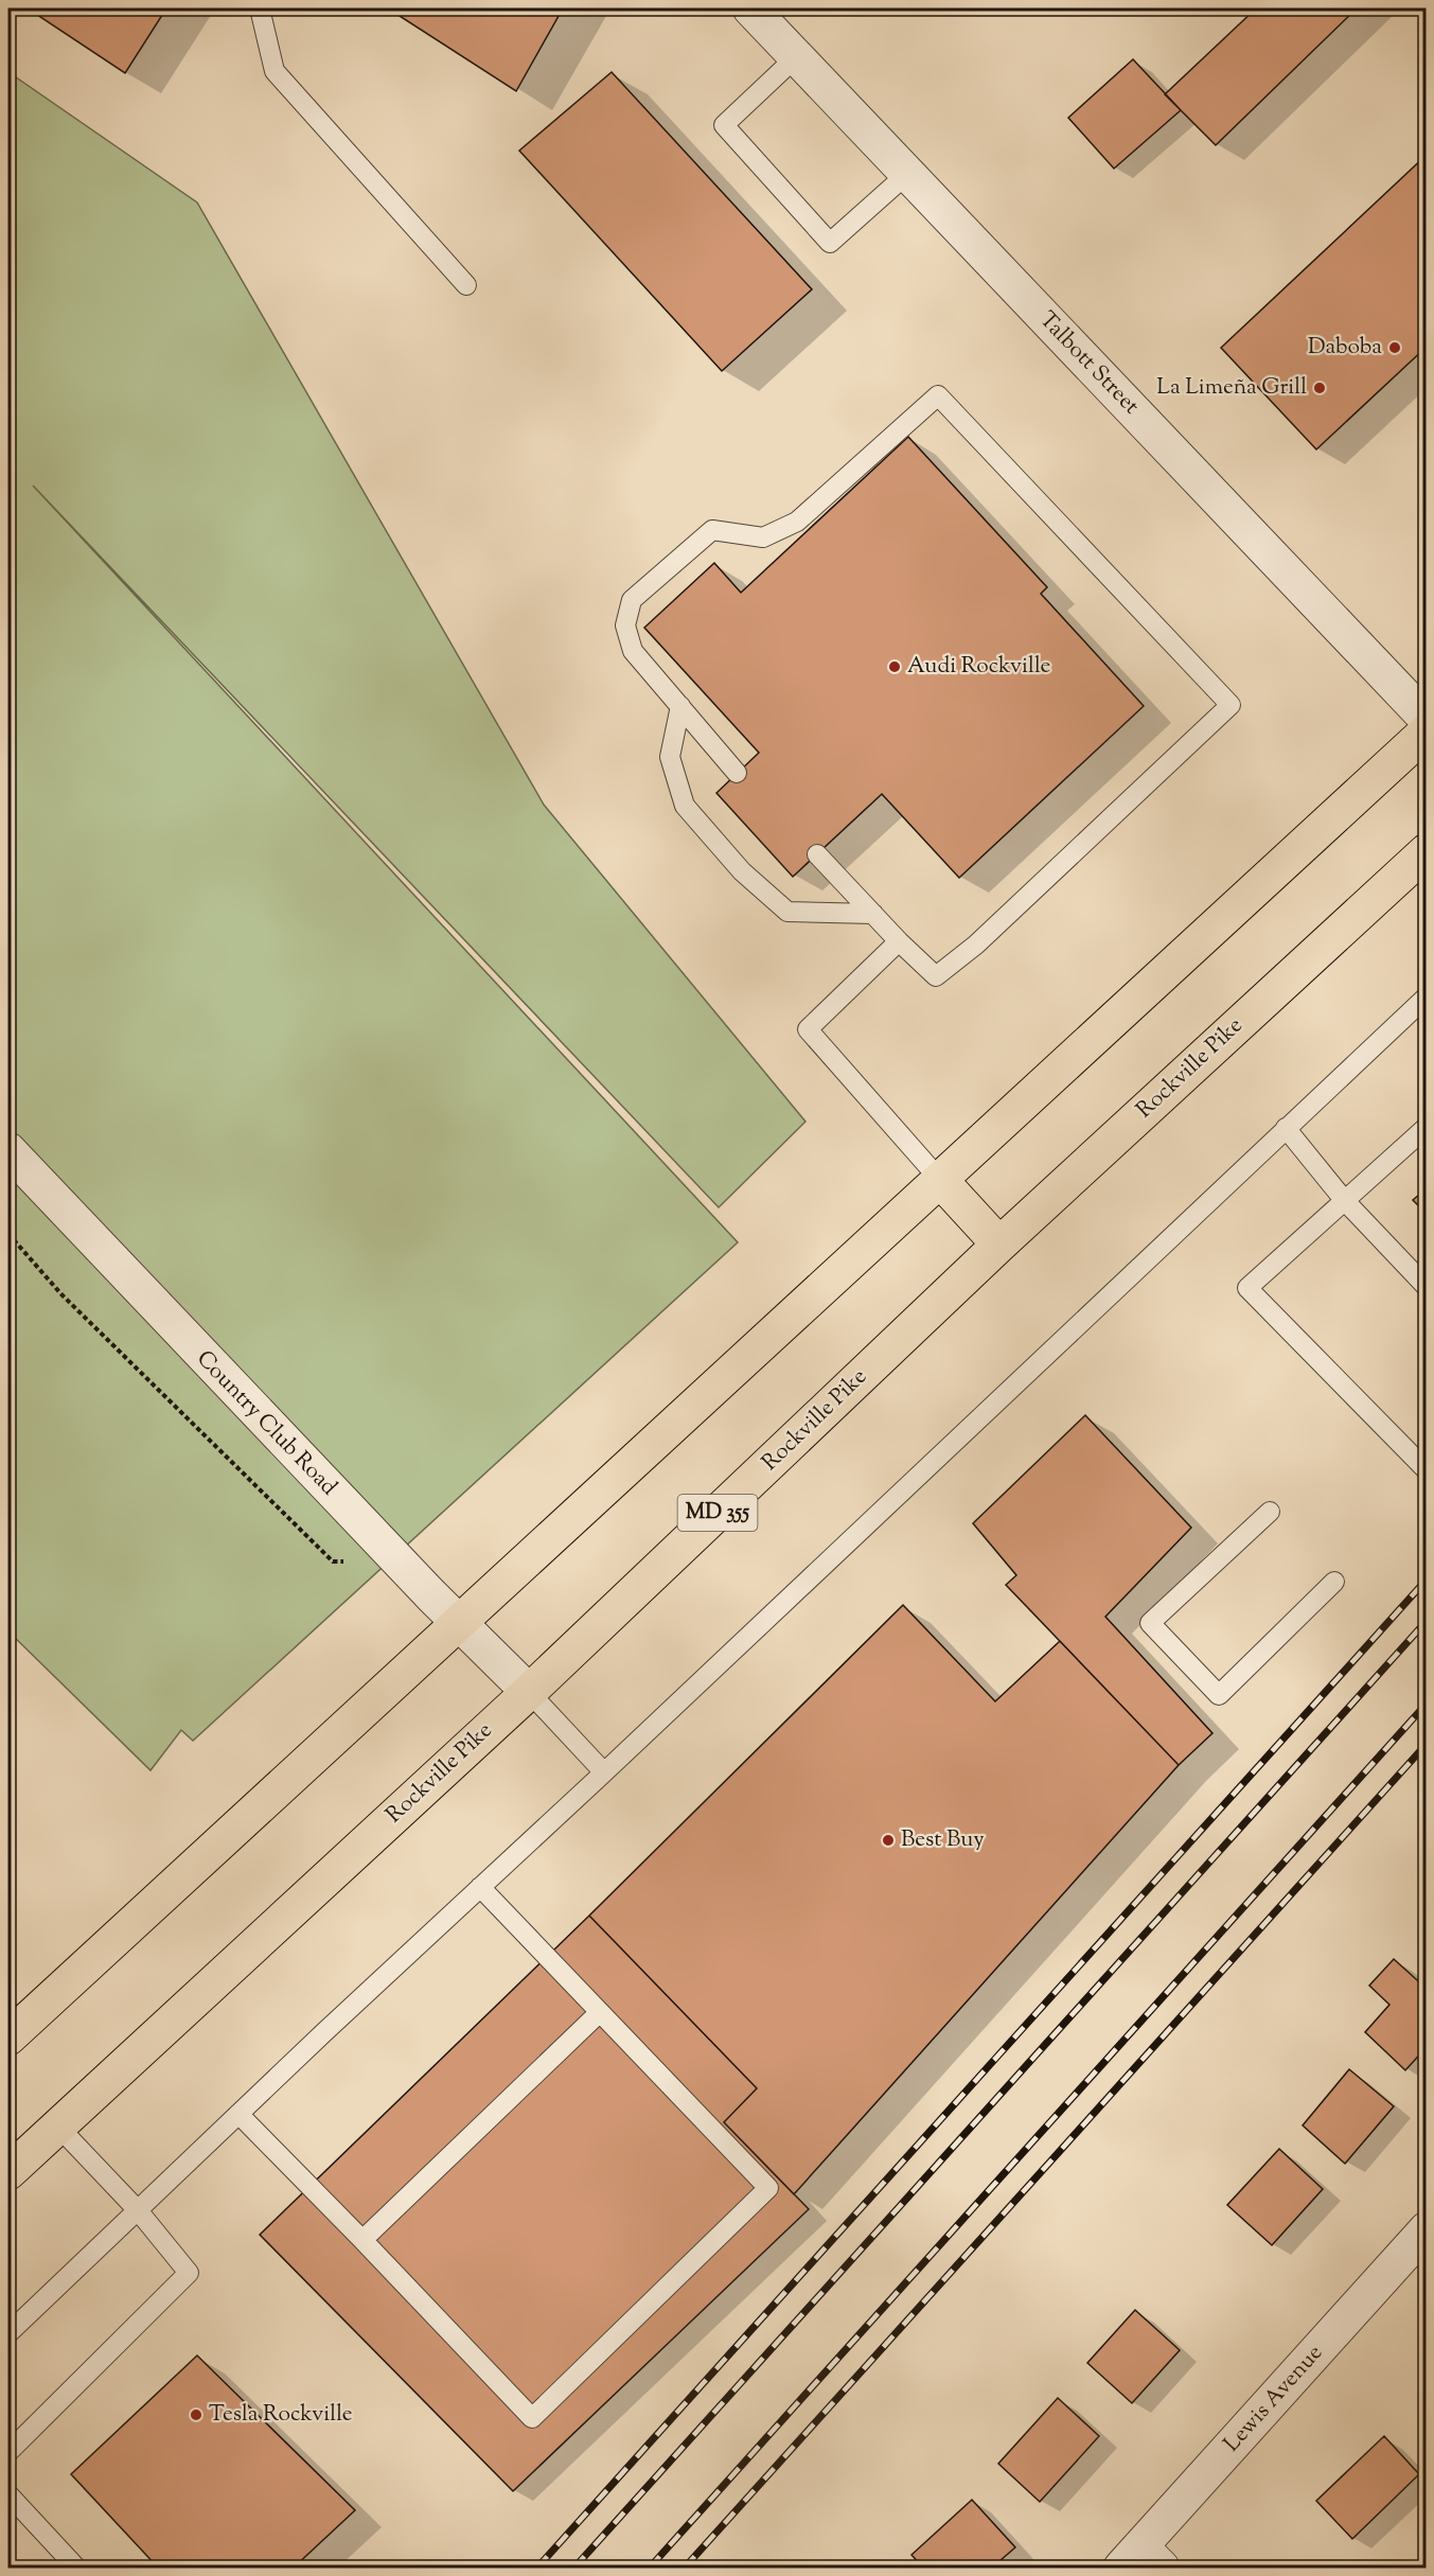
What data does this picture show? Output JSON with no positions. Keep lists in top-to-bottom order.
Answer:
{
  "streets": {
    "main road": ["Rockville Pike", "MD 355"],
    "street": ["Talbott Street", "Country Club Road", "Lewis Avenue"]
  },
  "crossings": [
    ["Rockville Pike", "Country Club Road"]
  ],
  "places": [
    "Daboba",
    "La Limeña Grill",
    "Audi Rockville",
    "Best Buy",
    "Tesla Rockville"
  ]
}
